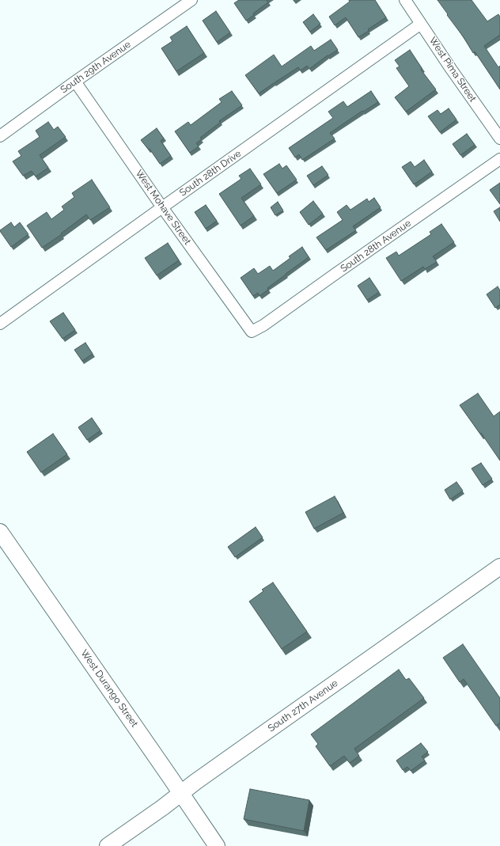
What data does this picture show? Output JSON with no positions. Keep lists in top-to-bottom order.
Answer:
{
  "streets": {
    "main road": ["West Durango Street", "South 27th Avenue"],
    "street": [
      "South 29th Avenue",
      "West Pima Street",
      "South 28th Drive",
      "West Mohave Street",
      "South 28th Avenue"
    ]
  },
  "crossings": [
    ["South 29th Avenue", "West Mohave Street"],
    ["West Pima Street", "South 28th Drive"],
    ["South 28th Drive", "West Mohave Street"],
    ["West Mohave Street", "South 28th Avenue"],
    ["West Durango Street", "South 27th Avenue"]
  ]
}
